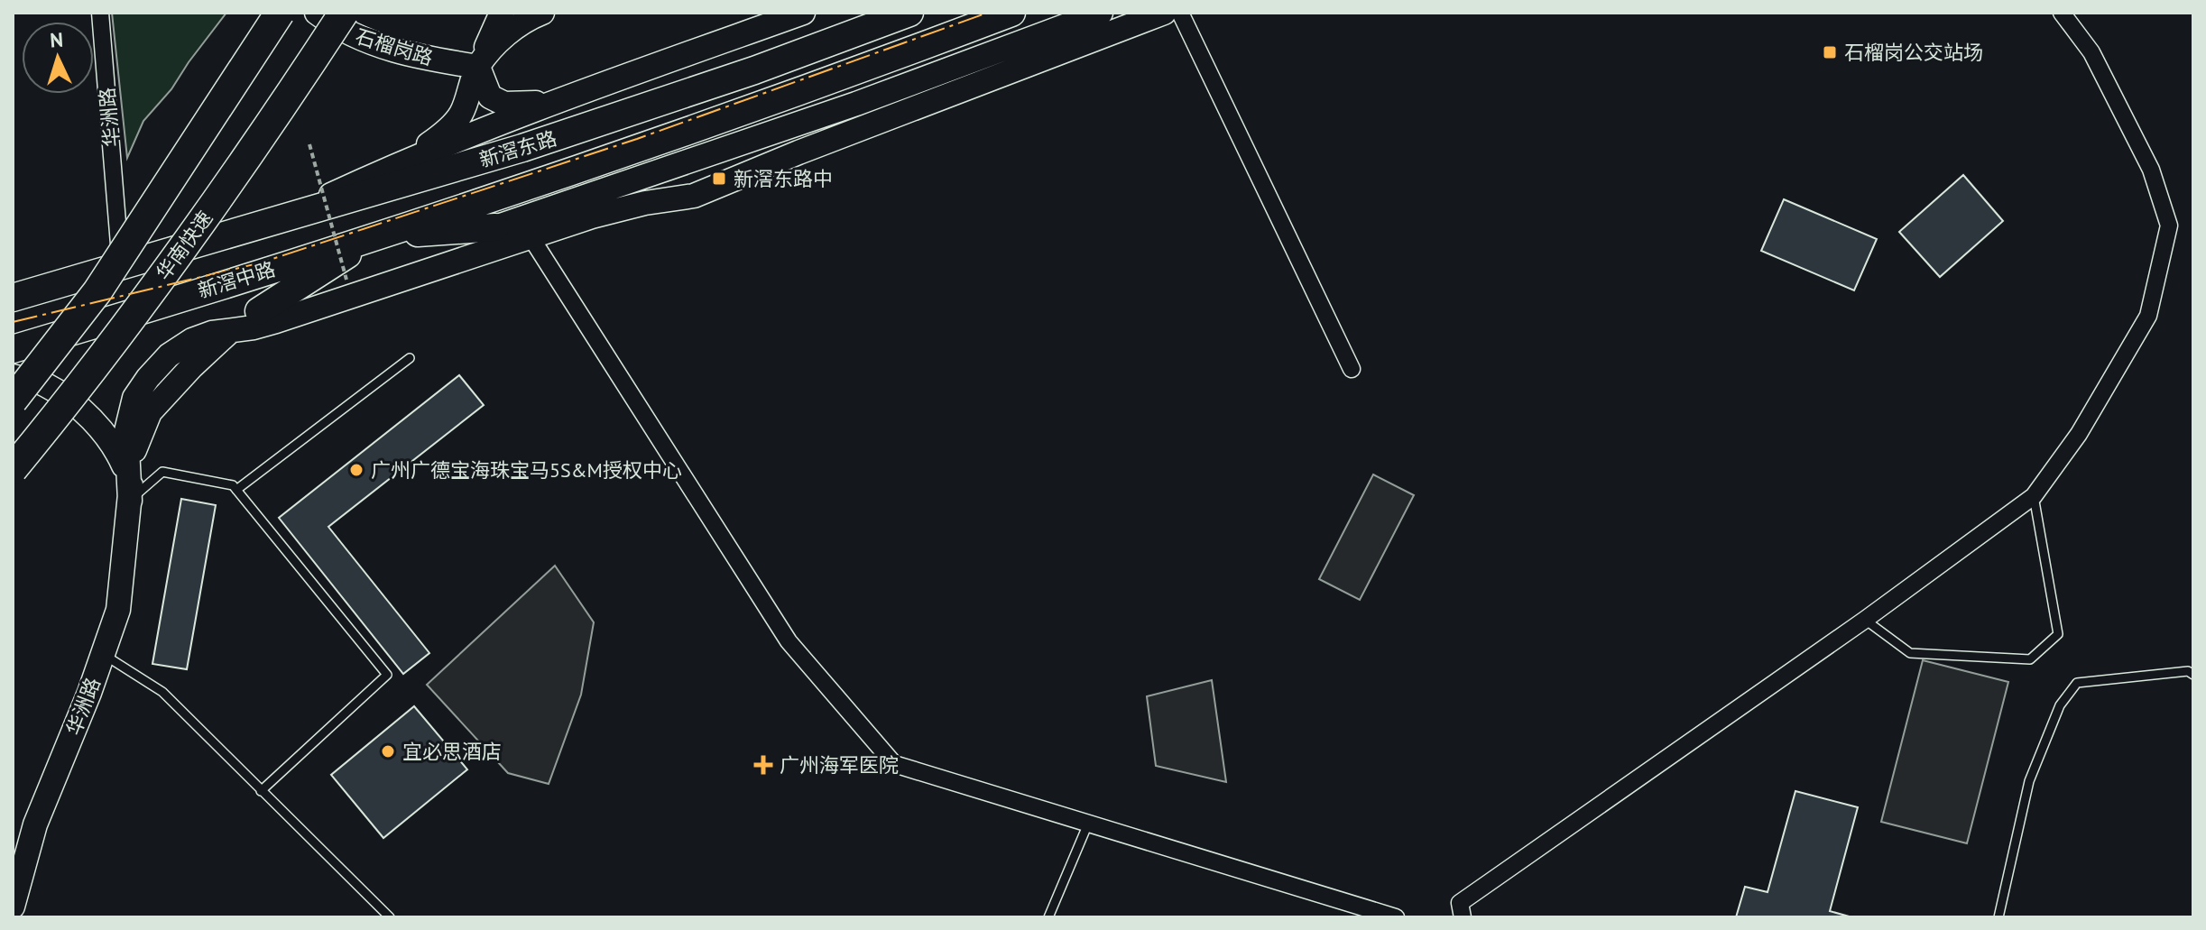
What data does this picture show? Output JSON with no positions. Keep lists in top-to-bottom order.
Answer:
{
  "streets": {
    "highway": ["新滘东路", "华南快速", "新滘中路"],
    "main road": ["石榴岗路", "华洲路"]
  },
  "crossings": [
    ["华洲路", "新滘东路"],
    ["新滘东路", "新滘中路"]
  ],
  "places": {
    "transit": ["石榴岗公交站场", "新滘东路中"],
    "other": ["广州广德宝海珠宝马5S&M授权中心", "宜必思酒店"],
    "health": ["广州海军医院"]
  },
  "north": "top"
}
